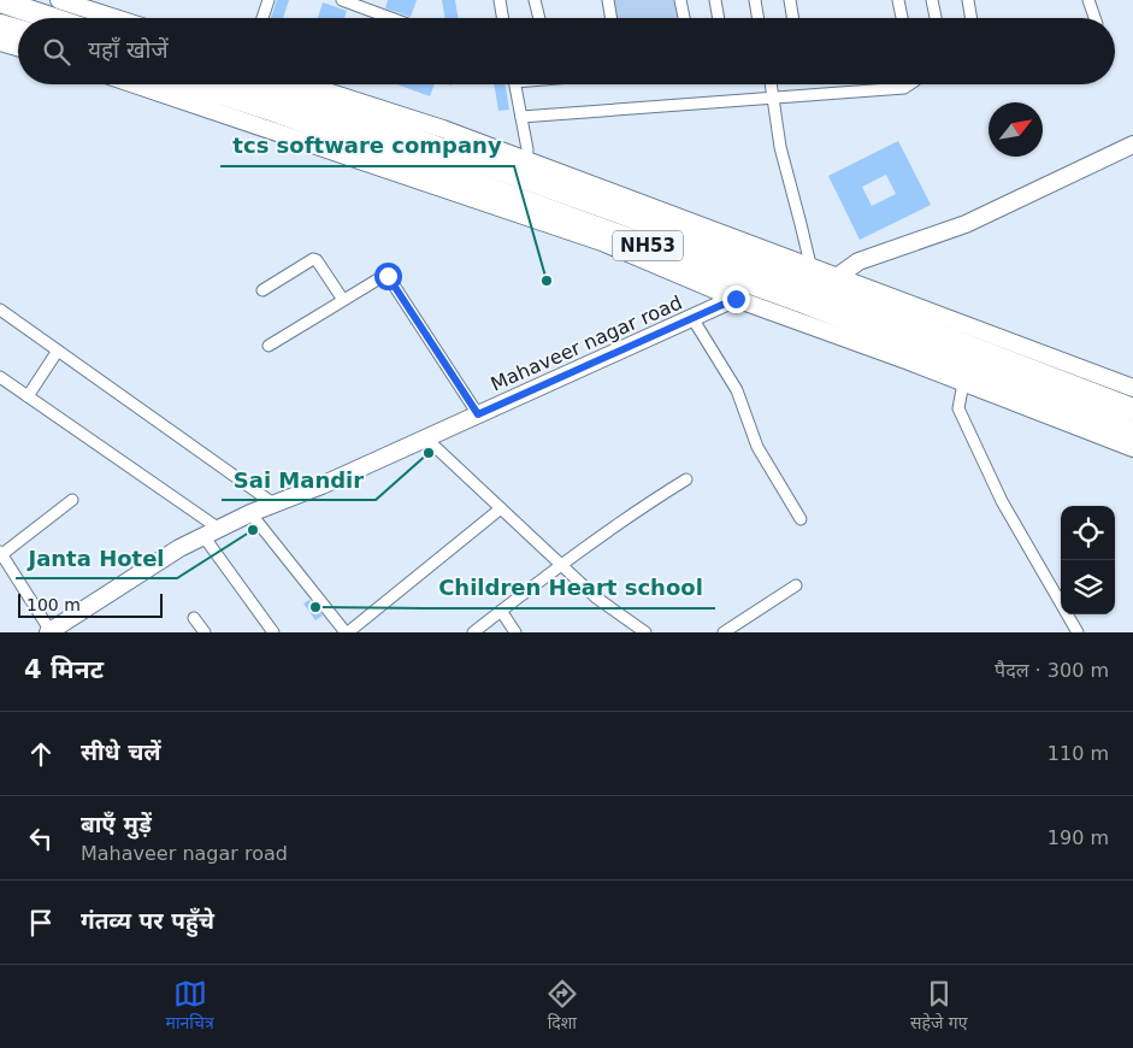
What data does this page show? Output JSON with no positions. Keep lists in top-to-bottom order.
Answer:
{
  "streets": {
    "highway": ["NH53"],
    "main road": ["Mahaveer nagar road"]
  },
  "crossings": [
    ["NH53", "Mahaveer nagar road"]
  ],
  "places": [
    "tcs software company",
    "Sai Mandir",
    "Janta Hotel",
    "Children Heart school"
  ],
  "scale_bar": "100 m",
  "north": "top right",
  "page": {
    "search": "यहाँ खोजें",
    "scale": "100 m",
    "heading": ["4 मिनट", "पैदल · 300 m"],
    "list": [
      ["सीधे चलें", "110 m"],
      ["बाएँ मुड़ें", "Mahaveer nagar road", "190 m"],
      "गंतव्य पर पहुँचे"
    ],
    "nav": ["मानचित्र", "दिशा", "सहेजे गए"]
  }
}
